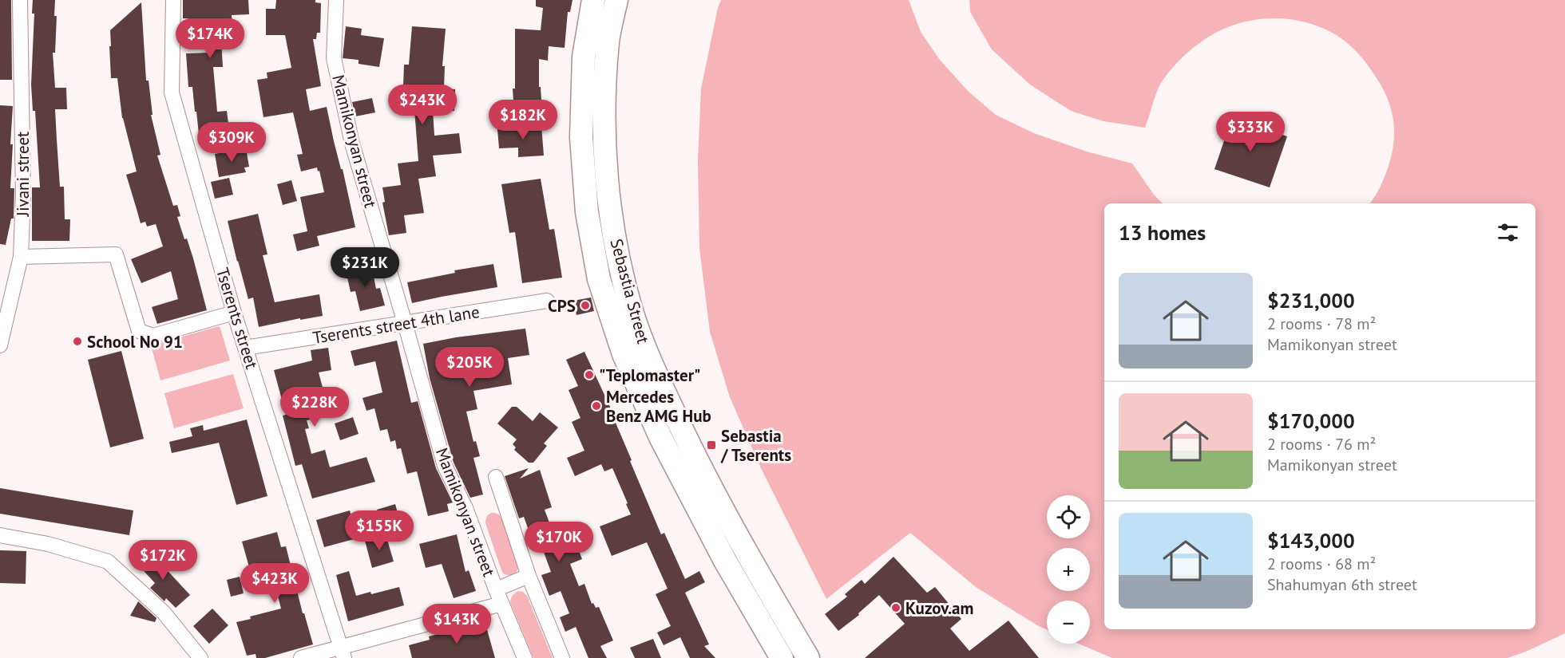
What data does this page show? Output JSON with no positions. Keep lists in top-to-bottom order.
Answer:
{
  "streets": {
    "main road": ["Sebastia Street"],
    "street": [
      "Mamikonyan street",
      "Jivani street",
      "Tserents street",
      "Tserents street 4th lane"
    ]
  },
  "crossings": [
    ["Mamikonyan street", "Tserents street 4th lane"],
    ["Tserents street", "Tserents street 4th lane"]
  ],
  "places": {
    "other": [
      "CPS",
      "School No 91",
      "\"Teplomaster\"",
      "Mercedes Benz AMG Hub",
      "Kuzov.am"
    ],
    "transit": ["Sebastia / Tserents"]
  },
  "page": {
    "price": [
      "$174K",
      "$243K",
      "$182K",
      "$333K",
      "$309K",
      "$231K",
      "$205K",
      "$228K",
      "$155K",
      "$170K",
      "$172K",
      "$423K",
      "$143K"
    ],
    "heading": "13 homes",
    "list": [
      {
        "name": "$231,000",
        "note": "2 rooms · 78 m² · Mamikonyan street"
      },
      {
        "name": "$170,000",
        "note": "2 rooms · 76 m² · Mamikonyan street"
      },
      {
        "name": "$143,000",
        "note": "2 rooms · 68 m² · Shahumyan 6th street"
      }
    ],
    "map_buttons": ["+", "−"]
  }
}
